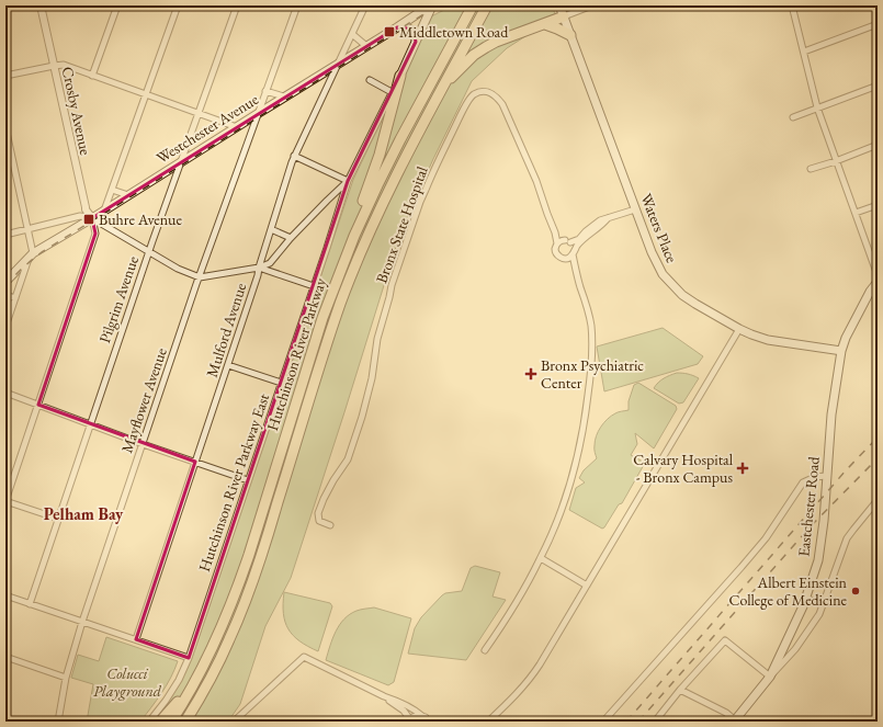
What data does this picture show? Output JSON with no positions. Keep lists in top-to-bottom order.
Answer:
{
  "streets": {
    "highway": ["Hutchinson River Parkway"],
    "main road": ["Westchester Avenue", "Waters Place", "Eastchester Road"],
    "street": [
      "Crosby Avenue",
      "Bronx State Hospital",
      "Pilgrim Avenue",
      "Mulford Avenue",
      "Mayflower Avenue",
      "Hutchinson River Parkway East"
    ]
  },
  "crossings": [
    ["Crosby Avenue", "Westchester Avenue"],
    ["Westchester Avenue", "Pilgrim Avenue"],
    ["Westchester Avenue", "Mulford Avenue"],
    ["Westchester Avenue", "Mayflower Avenue"],
    ["Waters Place", "Eastchester Road"]
  ],
  "districts": ["Pelham Bay"],
  "parks": ["Colucci Playground"],
  "places": {
    "transit": ["Middletown Road", "Buhre Avenue"],
    "health": ["Bronx Psychiatric Center", "Calvary Hospital - Bronx Campus"],
    "other": ["Albert Einstein College of Medicine"]
  }
}
